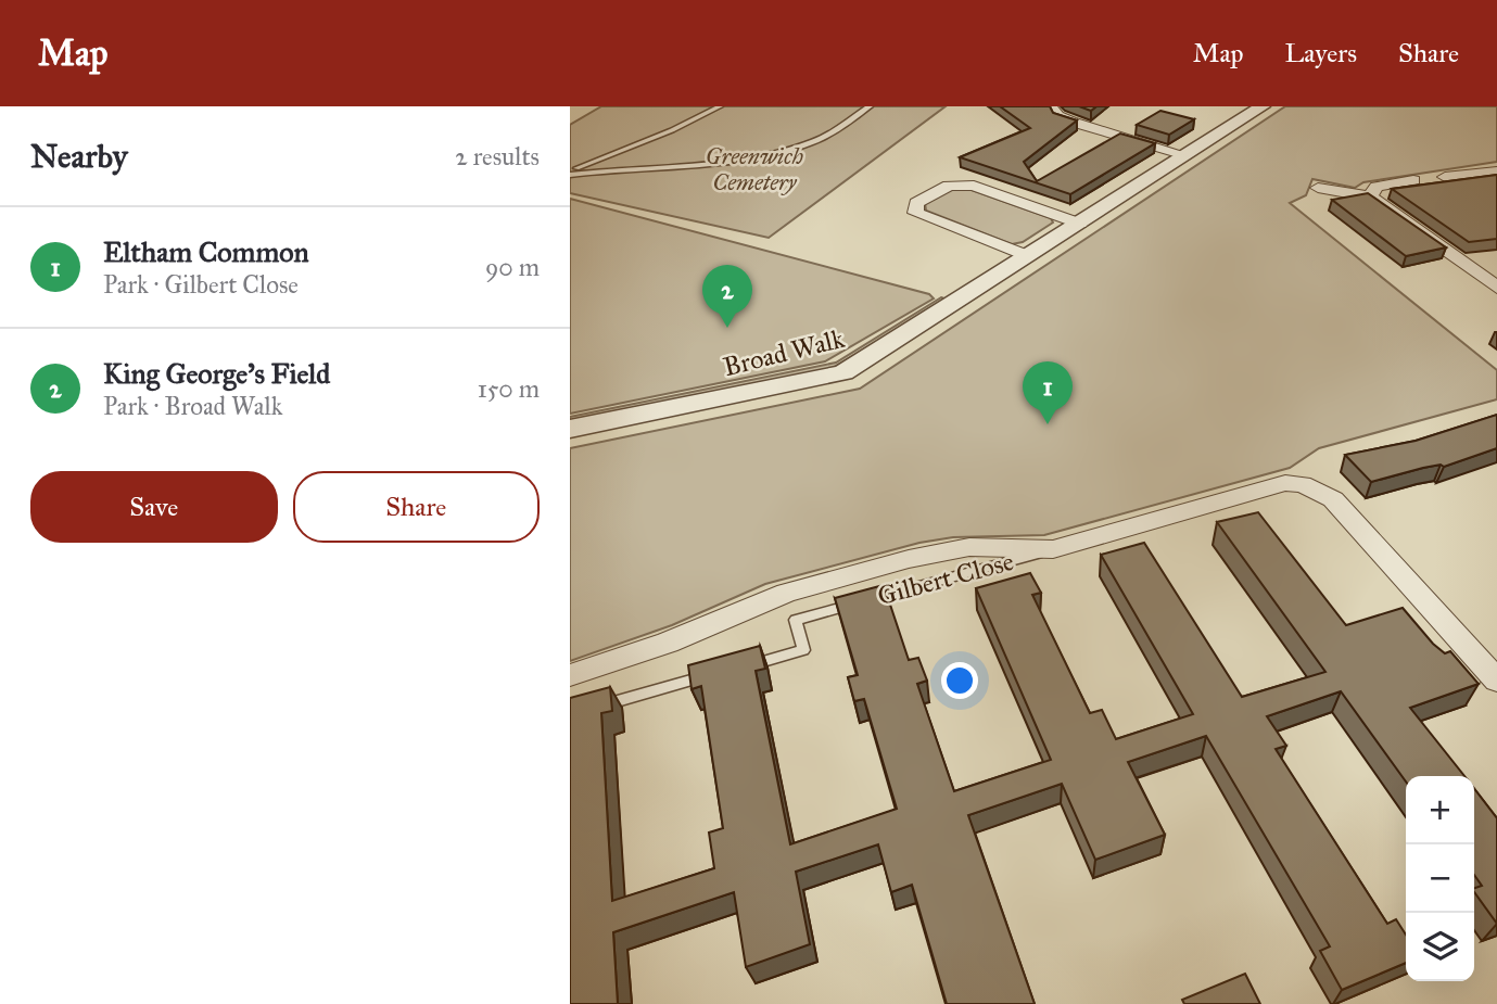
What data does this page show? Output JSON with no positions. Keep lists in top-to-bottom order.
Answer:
{
  "streets": {
    "street": ["Broad Walk", "Gilbert Close"]
  },
  "parks": ["Greenwich Cemetery"],
  "page": {
    "header": "Map",
    "nav": ["Map", "Layers", "Share"],
    "heading": ["Nearby", "2 results"],
    "list": [
      {
        "mark": "1",
        "name": "Eltham Common",
        "note": "Park · Gilbert Close",
        "value": "90 m"
      },
      {
        "mark": "2",
        "name": "King George's Field",
        "note": "Park · Broad Walk",
        "value": "150 m"
      }
    ],
    "pins": ["2", "1"],
    "buttons": ["Save", "Share"],
    "map_buttons": ["+", "−"]
  }
}
